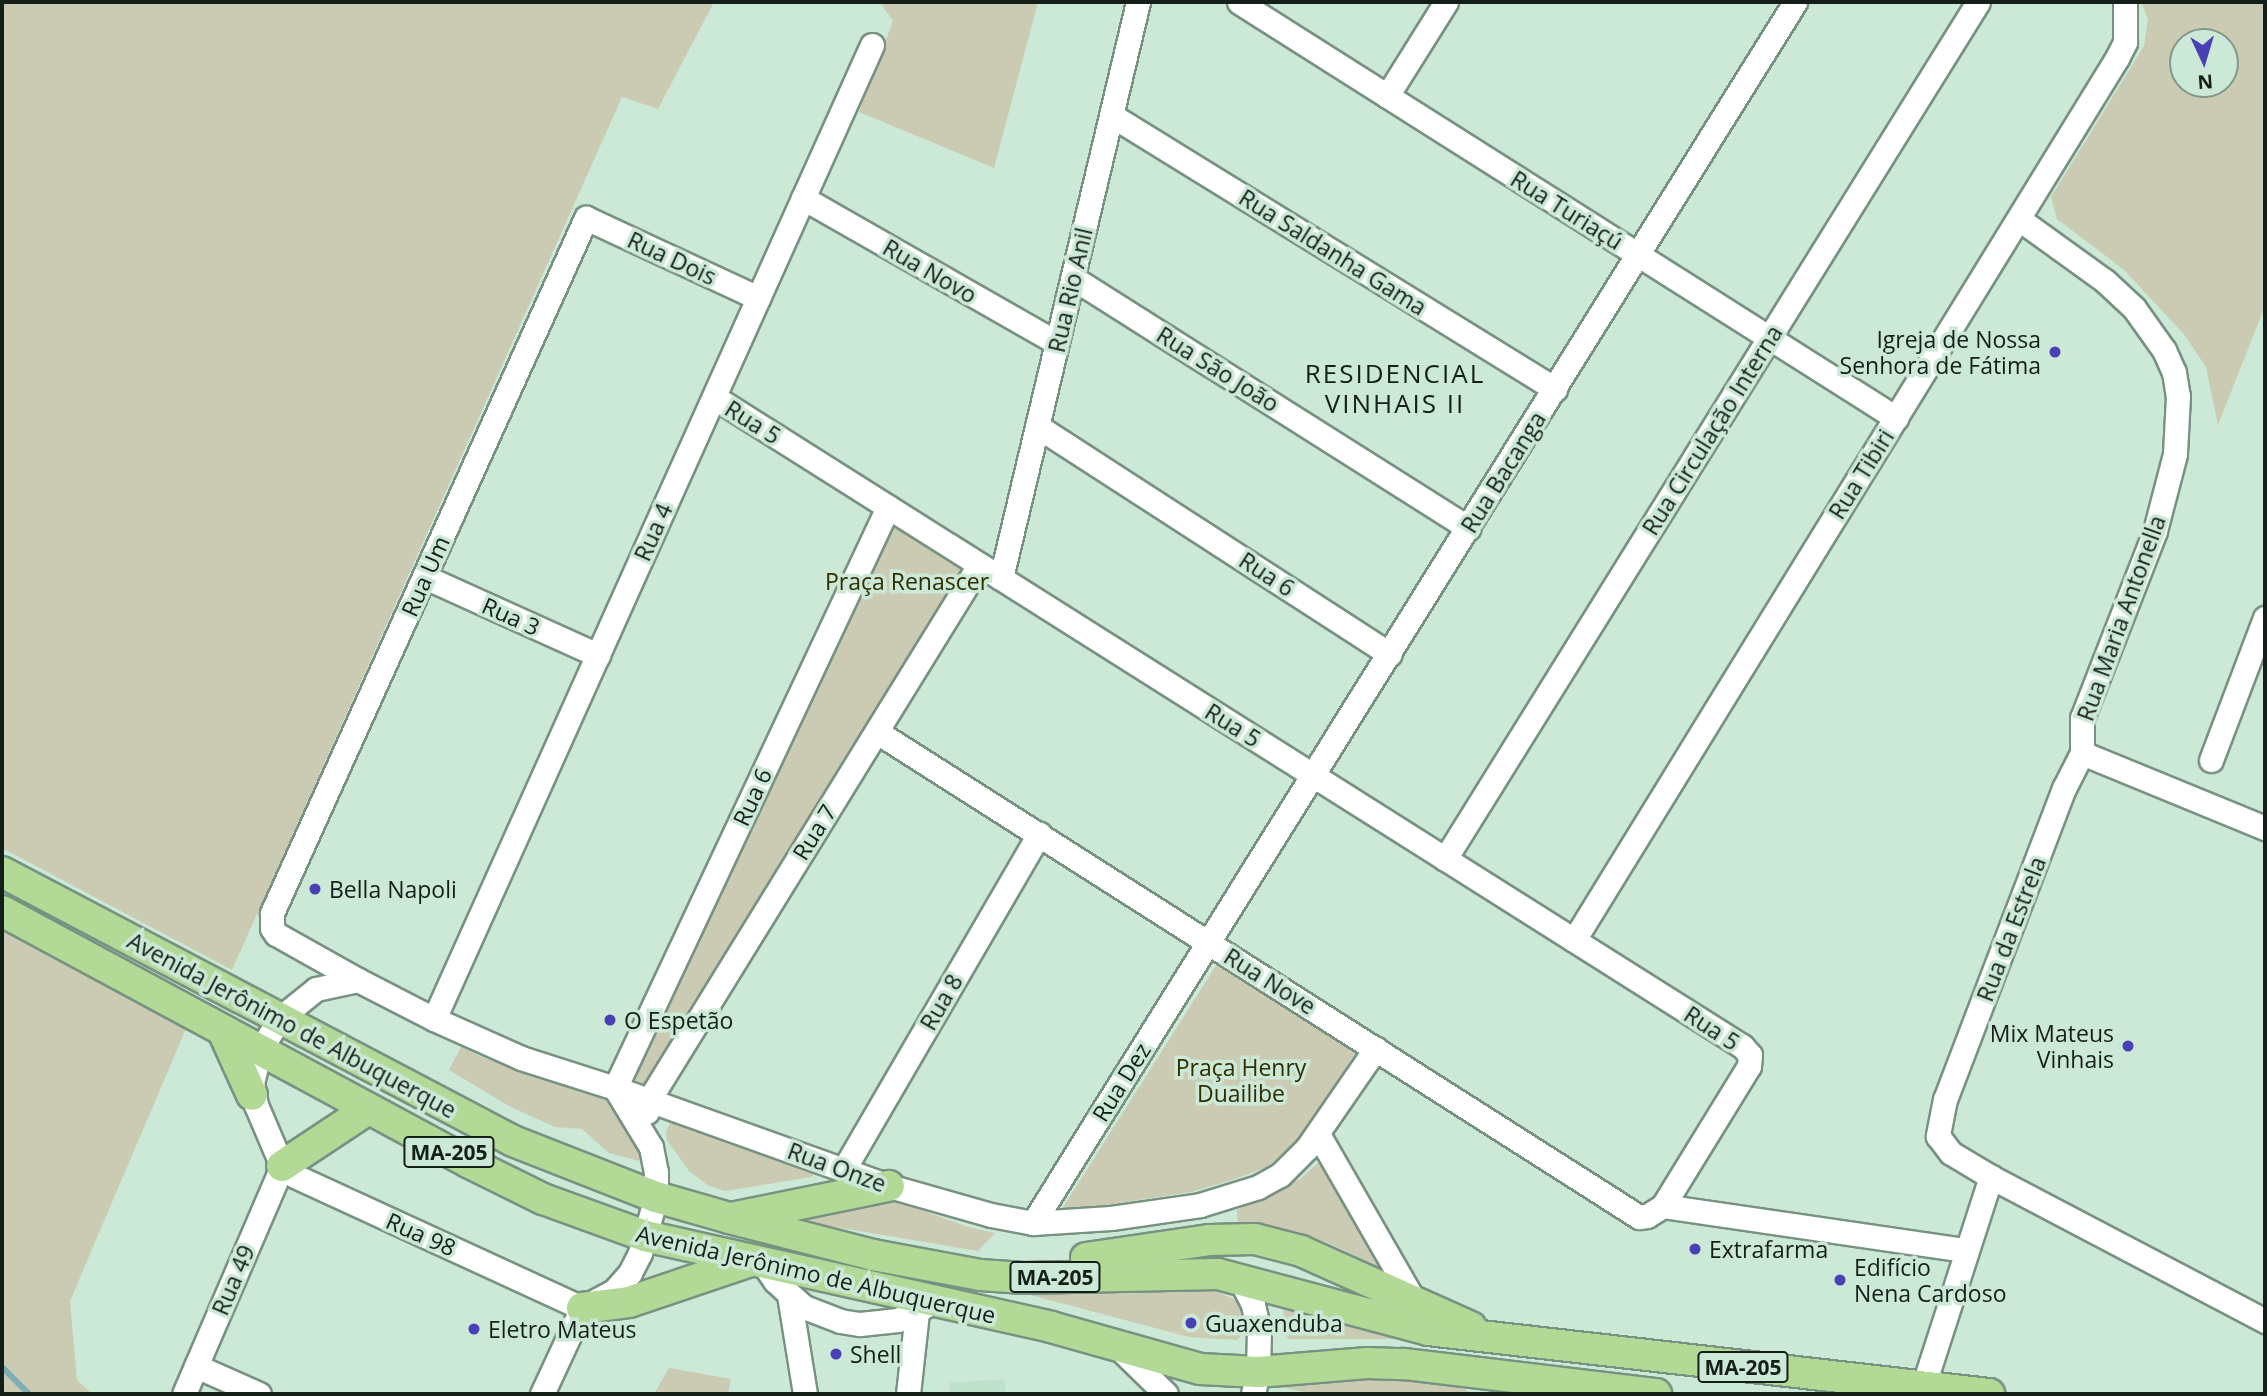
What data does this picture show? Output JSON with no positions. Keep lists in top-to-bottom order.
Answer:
{
  "streets": {
    "main road": ["Avenida Jerônimo de Albuquerque", "MA-205"],
    "street": [
      "Rua Turiaçú",
      "Rua Saldanha Gama",
      "Rua Dois",
      "Rua Novo",
      "Rua Rio Anil",
      "Rua São João",
      "Rua 5",
      "Rua Circulação Interna",
      "Rua Bacanga",
      "Rua Tibiri",
      "Rua 4",
      "Rua 6",
      "Rua Um",
      "Rua 3",
      "Rua Maria Antonella",
      "Rua 7",
      "Rua da Estrela",
      "Rua Nove",
      "Rua 8",
      "Rua Dez",
      "Rua Onze",
      "Rua 98",
      "Rua 49"
    ]
  },
  "crossings": [
    ["Rua Turiaçú", "Rua Circulação Interna"],
    ["Rua Turiaçú", "Rua Bacanga"],
    ["Rua Turiaçú", "Rua Tibiri"],
    ["Rua Saldanha Gama", "Rua Rio Anil"],
    ["Rua Saldanha Gama", "Rua Bacanga"],
    ["Rua Dois", "Rua 4"],
    ["Rua Dois", "Rua Um"],
    ["Rua Novo", "Rua Rio Anil"],
    ["Rua Novo", "Rua 4"],
    ["Rua Rio Anil", "Rua São João"],
    ["Rua Rio Anil", "Rua 5"],
    ["Rua Rio Anil", "Rua 6"],
    ["Rua São João", "Rua Bacanga"],
    ["Rua 5", "Rua Circulação Interna"],
    ["Rua 5", "Rua Bacanga"],
    ["Rua 5", "Rua Tibiri"],
    ["Rua 5", "Rua 4"],
    ["Rua 5", "Rua 6"],
    ["Rua 5", "Rua 7"],
    ["Rua 5", "Rua Nove"],
    ["Rua Bacanga", "Rua 6"],
    ["Rua Bacanga", "Rua Nove"],
    ["Rua Bacanga", "Rua Dez"],
    ["Rua Tibiri", "Rua Maria Antonella"],
    ["Rua 4", "Rua 3"],
    ["Rua 4", "Rua Onze"],
    ["Rua 6", "Rua Onze"],
    ["Rua Um", "Rua 3"],
    ["Rua Um", "Rua Onze"],
    ["Rua Maria Antonella", "Rua da Estrela"],
    ["Rua 7", "Rua Nove"],
    ["Rua 7", "Rua Onze"],
    ["Rua Nove", "Rua 8"],
    ["Rua Nove", "Rua Dez"],
    ["Rua Nove", "Rua Onze"],
    ["Rua 8", "Rua Onze"],
    ["Rua Dez", "Rua Onze"],
    ["Rua 98", "Rua 49"]
  ],
  "districts": ["RESIDENCIAL VINHAIS II"],
  "parks": ["Praça Renascer", "Praça Henry Duailibe"],
  "places": [
    "Igreja de Nossa Senhora de Fátima",
    "Bella Napoli",
    "O Espetão",
    "Mix Mateus Vinhais",
    "Extrafarma",
    "Edifício Nena Cardoso",
    "Guaxenduba",
    "Eletro Mateus",
    "Shell"
  ],
  "north": "bottom"
}
